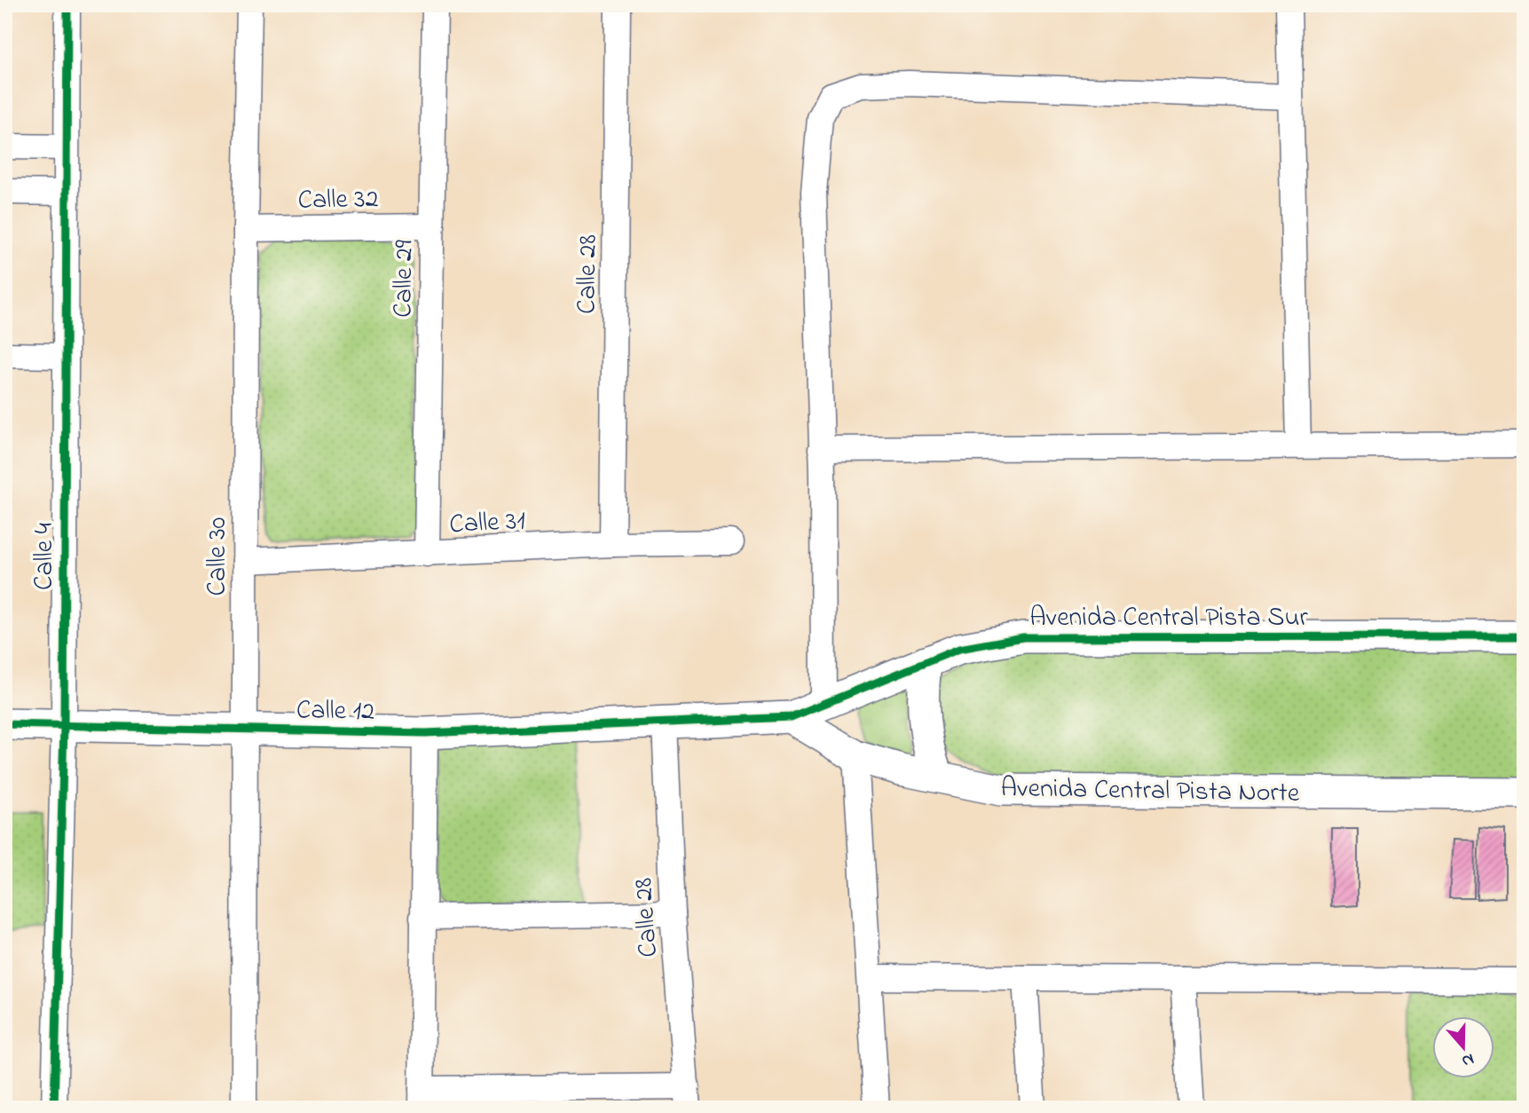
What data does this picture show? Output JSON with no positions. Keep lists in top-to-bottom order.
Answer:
{
  "streets": {
    "street": [
      "Calle 32",
      "Calle 28",
      "Calle 29",
      "Calle 31",
      "Calle 4",
      "Calle 30",
      "Avenida Central Pista Sur",
      "Calle 12",
      "Avenida Central Pista Norte"
    ]
  },
  "crossings": [
    ["Calle 32", "Calle 29"],
    ["Calle 32", "Calle 30"],
    ["Calle 28", "Calle 31"],
    ["Calle 28", "Calle 12"],
    ["Calle 29", "Calle 31"],
    ["Calle 31", "Calle 30"],
    ["Calle 4", "Calle 12"],
    ["Calle 30", "Calle 12"],
    ["Avenida Central Pista Sur", "Calle 12"],
    ["Avenida Central Pista Sur", "Avenida Central Pista Norte"],
    ["Calle 12", "Avenida Central Pista Norte"]
  ],
  "north": "bottom"
}
